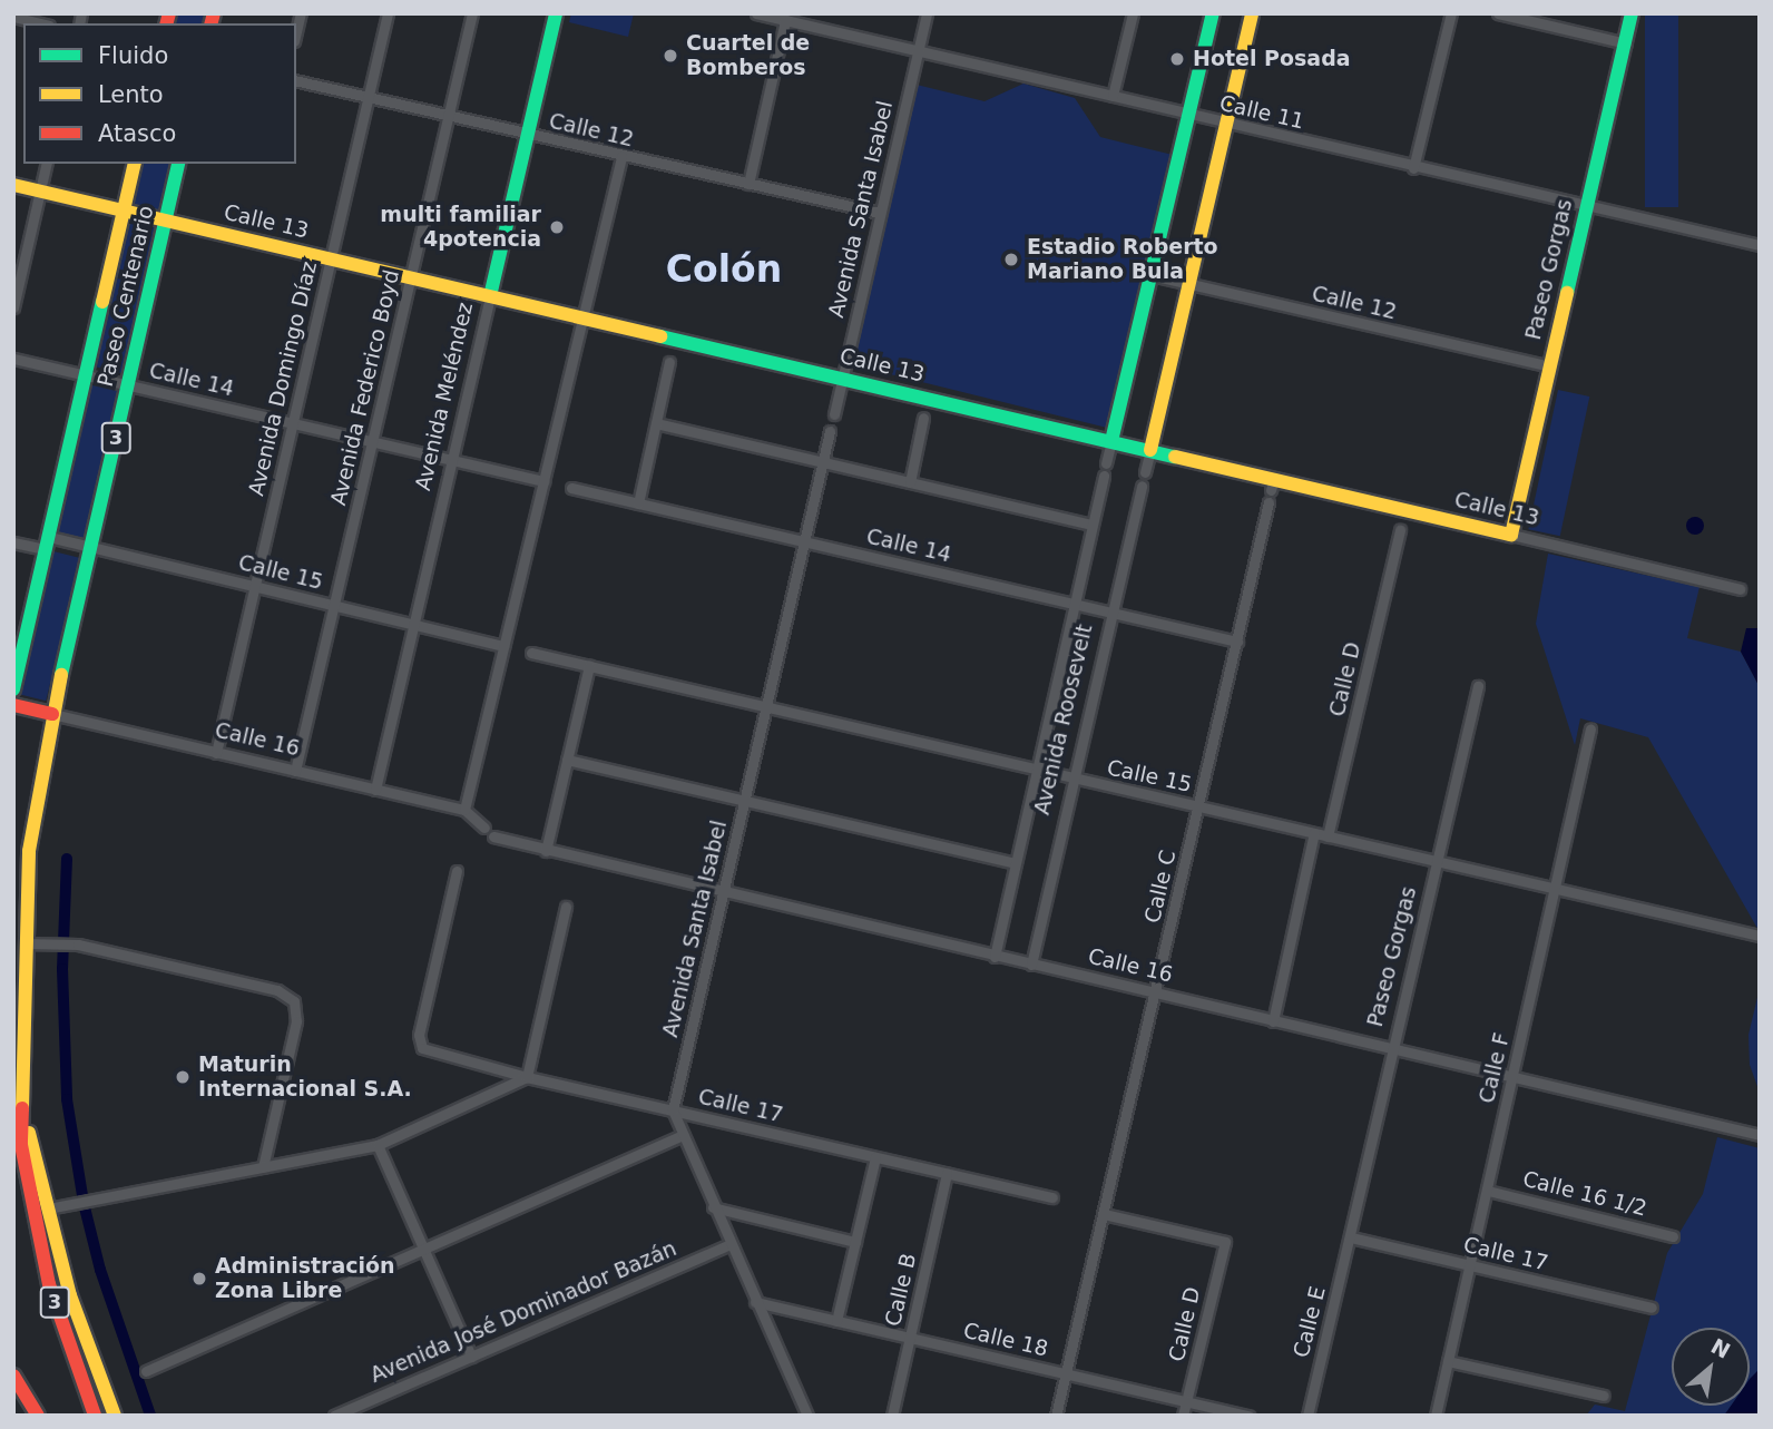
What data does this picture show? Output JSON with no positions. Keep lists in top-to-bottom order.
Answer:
{
  "streets": {
    "main road": [
      "Calle 13",
      "Paseo Gorgas",
      "Paseo Centenario",
      "Avenida Meléndez",
      "3",
      "Calle 16"
    ],
    "street": [
      "Calle 11",
      "Calle 12",
      "Avenida Santa Isabel",
      "Avenida Domingo Díaz",
      "Calle 14",
      "Avenida Federico Boyd",
      "Calle 15",
      "Calle D",
      "Avenida Roosevelt",
      "Calle C",
      "Calle F",
      "Calle 17",
      "Calle 16 1/2",
      "Calle B",
      "Avenida José Dominador Bazán",
      "Calle E",
      "Calle 18"
    ]
  },
  "crossings": [
    ["Calle 11", "Avenida Santa Isabel"],
    ["Calle 11", "Paseo Gorgas"],
    ["Calle 12", "Avenida Santa Isabel"],
    ["Calle 12", "Paseo Gorgas"],
    ["Calle 12", "Avenida Domingo Díaz"],
    ["Calle 12", "Avenida Federico Boyd"],
    ["Calle 12", "Avenida Meléndez"],
    ["Avenida Santa Isabel", "Calle 13"],
    ["Avenida Santa Isabel", "Calle 14"],
    ["Avenida Santa Isabel", "Calle 15"],
    ["Avenida Santa Isabel", "Calle 16"],
    ["Avenida Santa Isabel", "Calle 17"],
    ["Calle 13", "Paseo Gorgas"],
    ["Calle 13", "Paseo Centenario"],
    ["Calle 13", "Avenida Domingo Díaz"],
    ["Calle 13", "Avenida Federico Boyd"],
    ["Calle 13", "Avenida Meléndez"],
    ["Calle 13", "Calle D"],
    ["Paseo Gorgas", "Calle 15"],
    ["Paseo Gorgas", "Calle 16"],
    ["Paseo Gorgas", "Calle 17"],
    ["Paseo Gorgas", "Calle E"],
    ["Paseo Centenario", "Calle 14"],
    ["Paseo Centenario", "3"],
    ["Paseo Centenario", "Calle 15"],
    ["Paseo Centenario", "Calle 16"],
    ["Avenida Domingo Díaz", "Calle 14"],
    ["Avenida Domingo Díaz", "Calle 15"],
    ["Avenida Domingo Díaz", "Calle 16"],
    ["Calle 14", "Avenida Federico Boyd"],
    ["Calle 14", "Avenida Meléndez"],
    ["Calle 14", "Avenida Roosevelt"],
    ["Calle 14", "Calle C"],
    ["Avenida Federico Boyd", "Calle 15"],
    ["Avenida Federico Boyd", "Calle 16"],
    ["Avenida Meléndez", "Calle 15"],
    ["Avenida Meléndez", "Calle 16"],
    ["3", "Calle 16"],
    ["Calle 15", "Calle D"],
    ["Calle 15", "Avenida Roosevelt"],
    ["Calle 15", "Calle C"],
    ["Calle 15", "Calle F"],
    ["Calle D", "Calle C"],
    ["Calle D", "Calle 18"],
    ["Avenida Roosevelt", "Calle 16"],
    ["Calle 16", "Calle C"],
    ["Calle 16", "Calle F"],
    ["Calle C", "Calle 18"],
    ["Calle F", "Calle 17"],
    ["Calle F", "Calle 16 1/2"],
    ["Calle 17", "Calle B"],
    ["Calle 17", "Calle E"],
    ["Calle B", "Calle 18"]
  ],
  "districts": ["Colón"],
  "places": [
    "Cuartel de Bomberos",
    "Hotel Posada",
    "multi familiar 4potencia",
    "Estadio Roberto Mariano Bula",
    "Maturin Internacional S.A.",
    "Administración Zona Libre"
  ],
  "legend": ["Fluido", "Lento", "Atasco"],
  "north": "top right"
}
